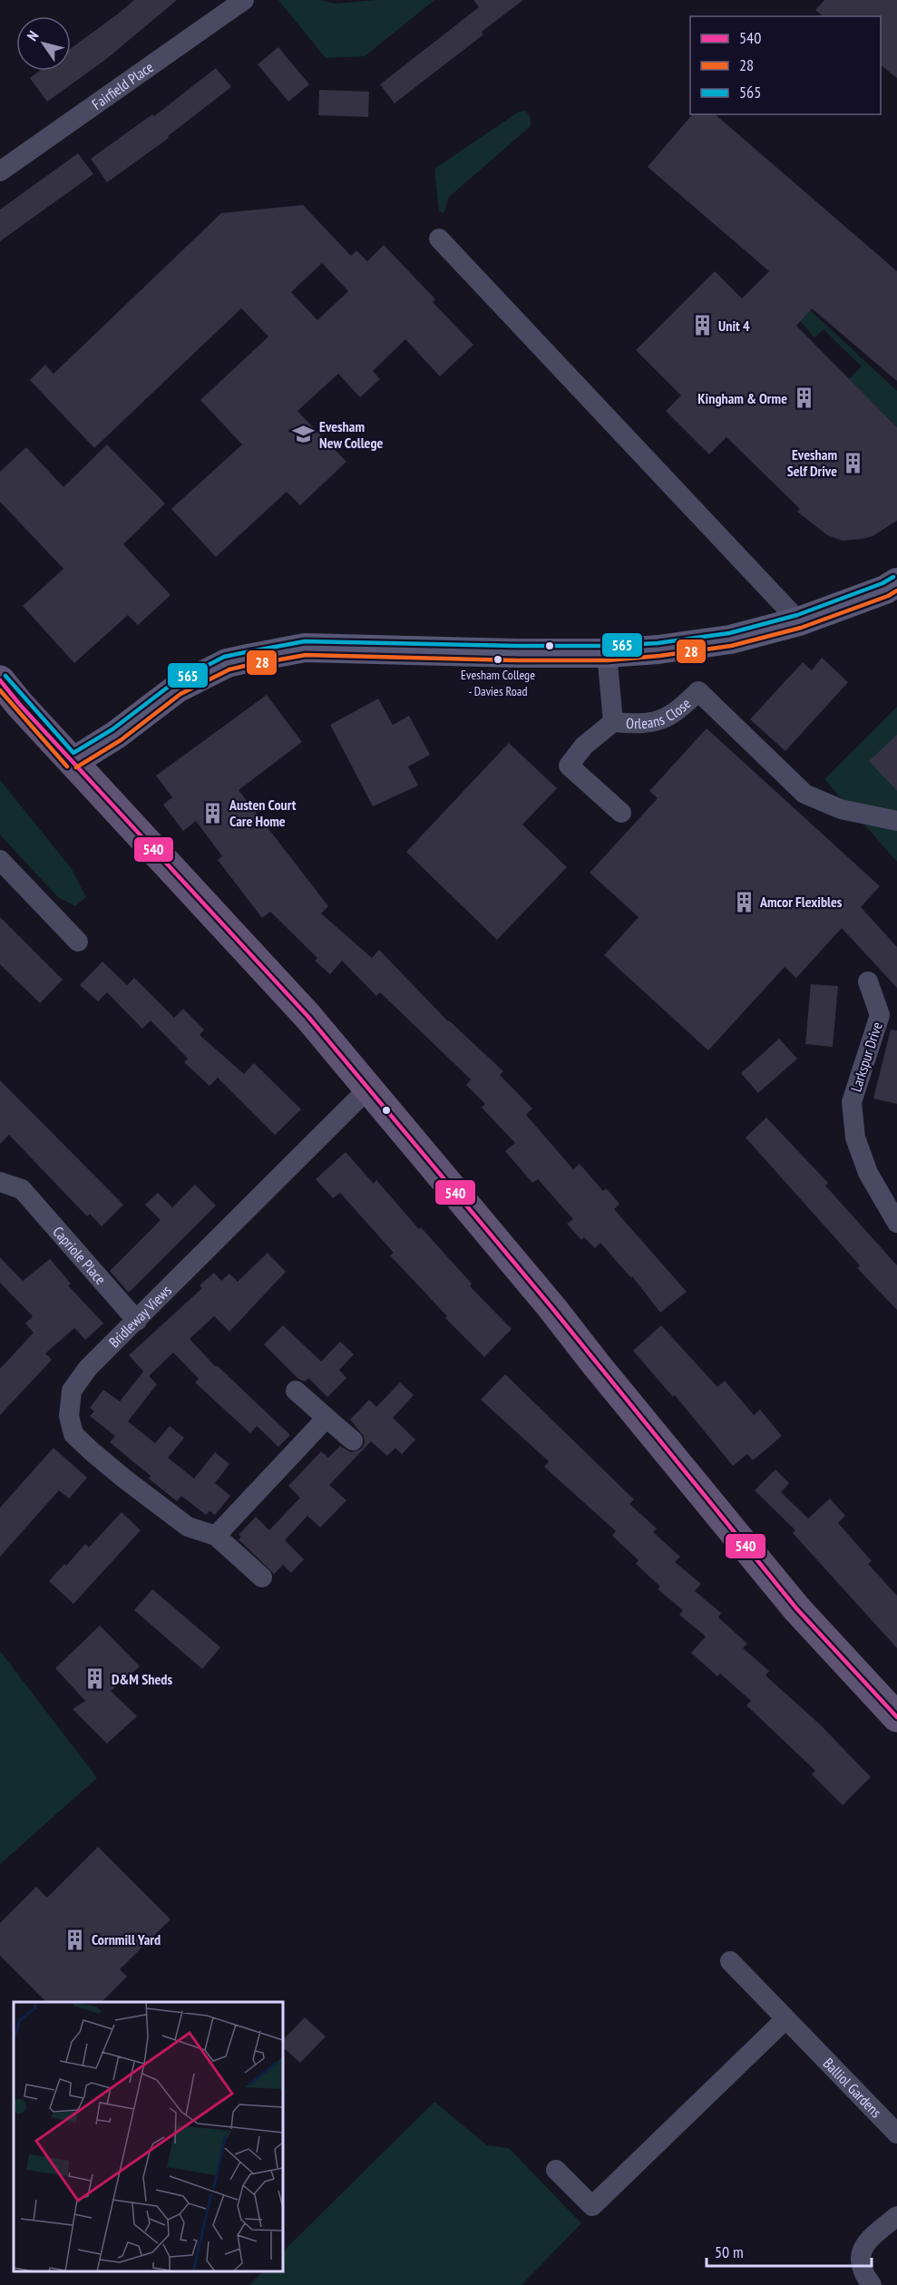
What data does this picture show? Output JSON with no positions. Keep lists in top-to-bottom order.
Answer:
{
  "streets": {
    "street": [
      "Fairfield Place",
      "Orleans Close",
      "Larkspur Drive",
      "Capriole Place",
      "Bridleway Views",
      "Balliol Gardens"
    ]
  },
  "crossings": [
    ["Capriole Place", "Bridleway Views"]
  ],
  "places": {
    "building": [
      "Unit 4",
      "Kingham & Orme",
      "Evesham Self Drive",
      "Austen Court Care Home",
      "Amcor Flexibles",
      "D&M Sheds",
      "Cornmill Yard"
    ],
    "school or university": ["Evesham New College"],
    "other": ["Evesham College - Davies Road"]
  },
  "lines": ["transit line 565", "transit line 28", "transit line 540"],
  "legend": ["540", "28", "565"],
  "scale_bar": "50 m",
  "north": "top left"
}
